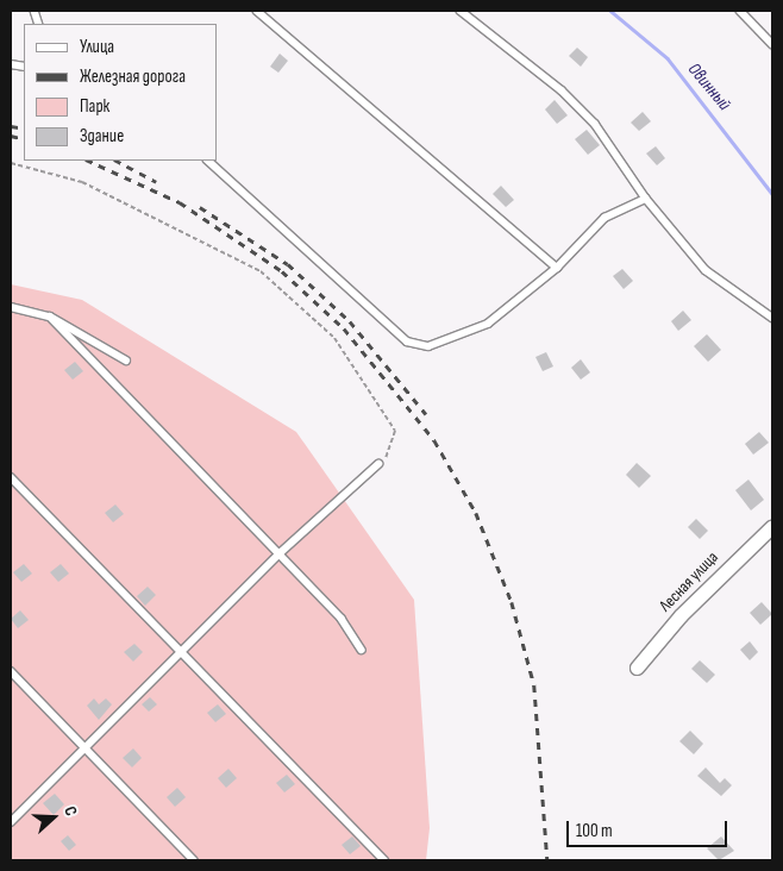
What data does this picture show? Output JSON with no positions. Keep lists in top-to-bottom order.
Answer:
{
  "streets": {
    "street": ["Лесная улица"]
  },
  "water": ["Овинный"],
  "legend": [
    "Улица",
    "Железная дорога",
    "Парк",
    "Здание"
  ],
  "scale_bar": "100 m",
  "north": "right"
}
